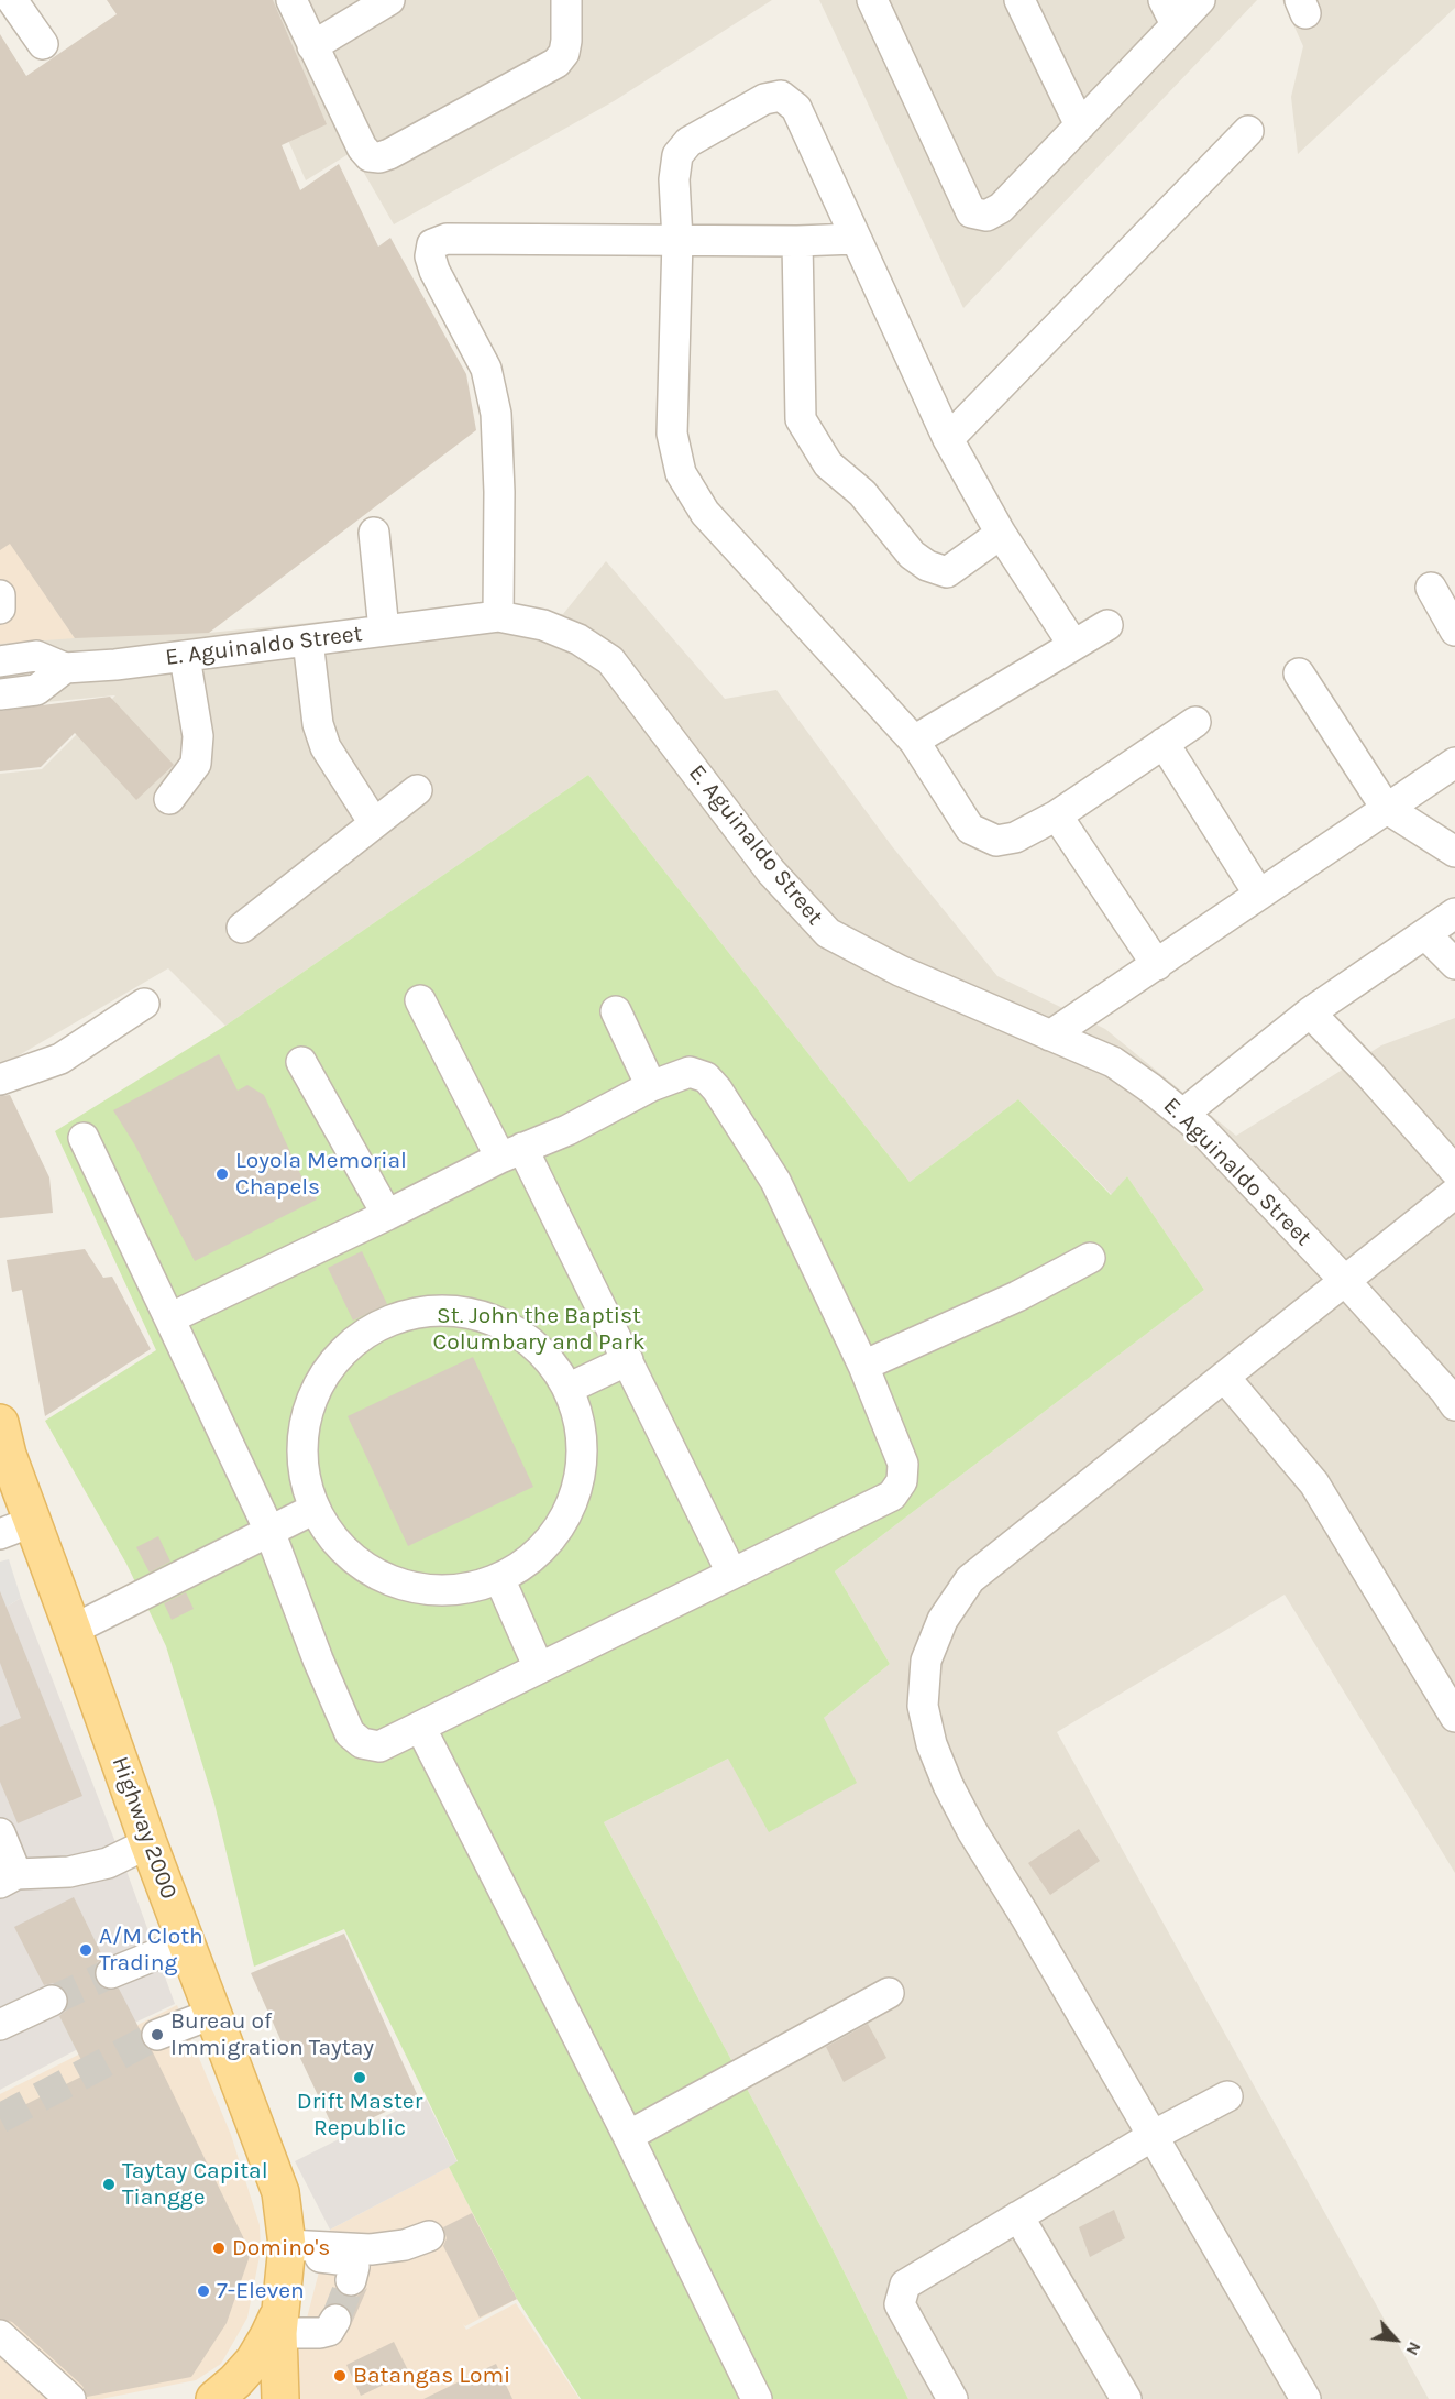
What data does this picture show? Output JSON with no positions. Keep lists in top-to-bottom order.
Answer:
{
  "streets": {
    "main road": ["Highway 2000"],
    "street": ["E. Aguinaldo Street"]
  },
  "parks": ["St. John the Baptist Columbary and Park"],
  "places": [
    "Loyola Memorial Chapels",
    "A/M Cloth Trading",
    "Bureau of Immigration Taytay",
    "Drift Master Republic",
    "Taytay Capital Tiangge",
    "Domino's",
    "7-Eleven",
    "Batangas Lomi"
  ],
  "north": "bottom right"
}
